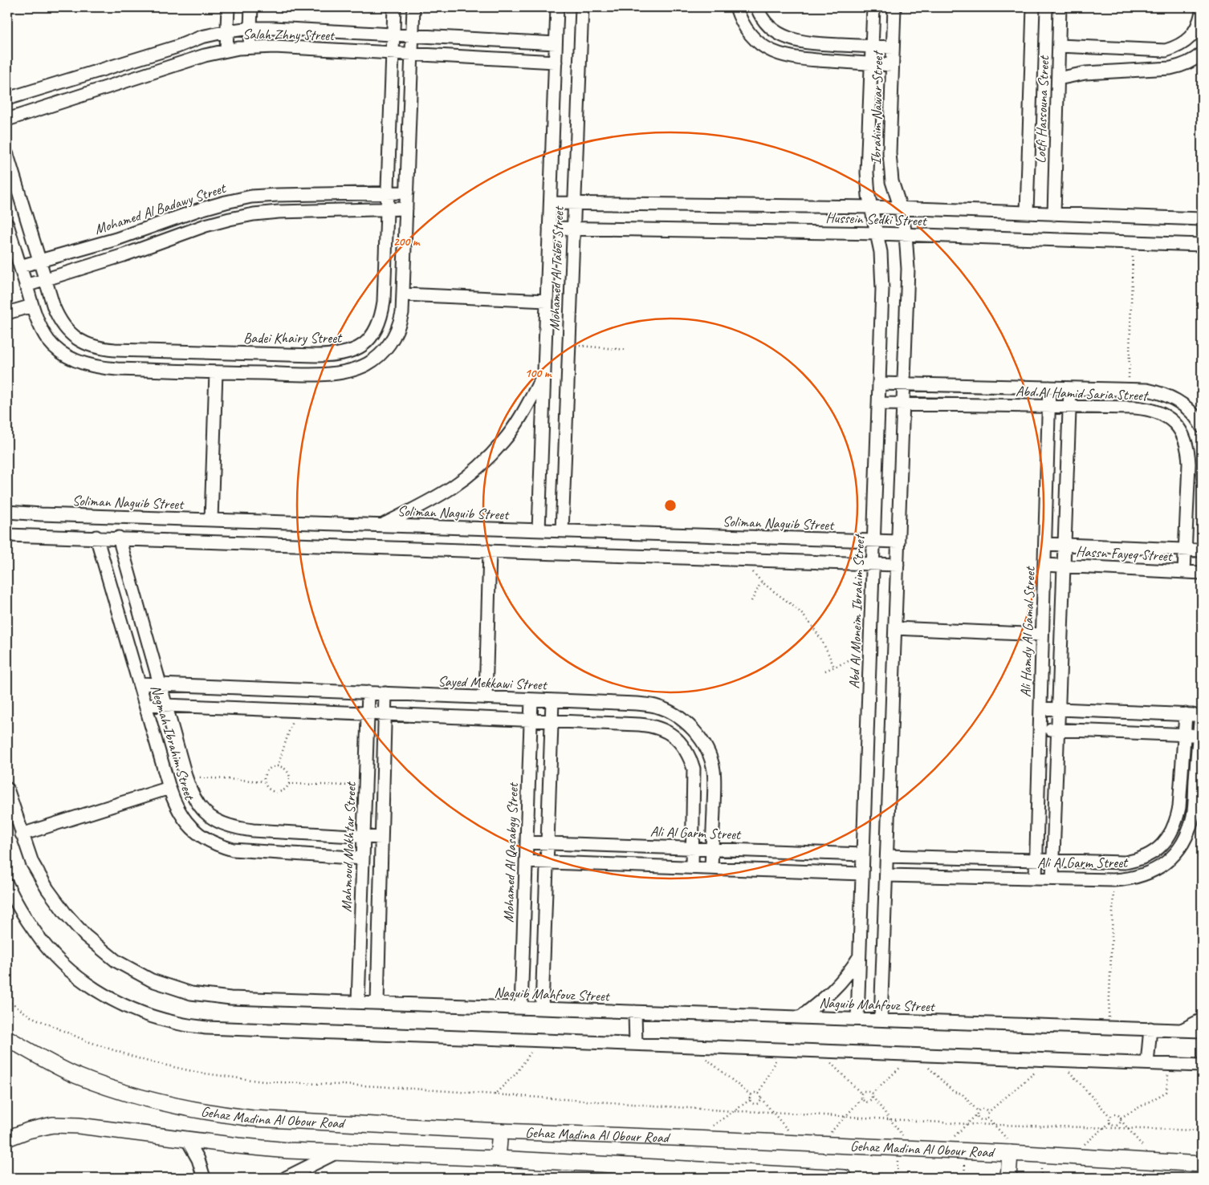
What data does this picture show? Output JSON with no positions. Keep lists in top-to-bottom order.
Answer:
{
  "streets": {
    "main road": ["Gehaz Madina Al Obour Road"],
    "street": [
      "Salah Zhny Street",
      "Ibrahim Nawar Street",
      "Lotfi Hassouna Street",
      "Mohamed Al Badawy Street",
      "Hussein Sedki Street",
      "Mohamed Al Tabei Street",
      "Badei Khairy Street",
      "Abd Al Hamid Saria Street",
      "Soliman Naguib Street",
      "Hassn Fayeq Street",
      "Abd Al Moneim Ibrahim Street",
      "Ali Hamdy Al Gamal Street",
      "Sayed Mekkawi Street",
      "Negmah Ibrahim Street",
      "Ali Al Garm Street",
      "Mahmoud Mokhtar Street",
      "Mohamed Al Qasabgy Street",
      "Naguib Mahfouz Street"
    ]
  },
  "crossings": [
    ["Salah Zhny Street", "Mohamed Al Tabei Street"],
    ["Salah Zhny Street", "Badei Khairy Street"],
    ["Ibrahim Nawar Street", "Hussein Sedki Street"],
    ["Ibrahim Nawar Street", "Abd Al Moneim Ibrahim Street"],
    ["Lotfi Hassouna Street", "Hussein Sedki Street"],
    ["Mohamed Al Badawy Street", "Badei Khairy Street"],
    ["Hussein Sedki Street", "Mohamed Al Tabei Street"],
    ["Hussein Sedki Street", "Abd Al Moneim Ibrahim Street"],
    ["Mohamed Al Tabei Street", "Soliman Naguib Street"],
    ["Abd Al Hamid Saria Street", "Hassn Fayeq Street"],
    ["Abd Al Hamid Saria Street", "Abd Al Moneim Ibrahim Street"],
    ["Abd Al Hamid Saria Street", "Ali Hamdy Al Gamal Street"],
    ["Soliman Naguib Street", "Abd Al Moneim Ibrahim Street"],
    ["Hassn Fayeq Street", "Ali Hamdy Al Gamal Street"],
    ["Abd Al Moneim Ibrahim Street", "Ali Al Garm Street"],
    ["Abd Al Moneim Ibrahim Street", "Naguib Mahfouz Street"],
    ["Ali Hamdy Al Gamal Street", "Ali Al Garm Street"],
    ["Sayed Mekkawi Street", "Negmah Ibrahim Street"],
    ["Sayed Mekkawi Street", "Ali Al Garm Street"],
    ["Sayed Mekkawi Street", "Mahmoud Mokhtar Street"],
    ["Sayed Mekkawi Street", "Mohamed Al Qasabgy Street"],
    ["Negmah Ibrahim Street", "Mahmoud Mokhtar Street"],
    ["Ali Al Garm Street", "Mohamed Al Qasabgy Street"],
    ["Mahmoud Mokhtar Street", "Naguib Mahfouz Street"],
    ["Mohamed Al Qasabgy Street", "Naguib Mahfouz Street"]
  ],
  "rings": ["200 m", "100 m"]
}
